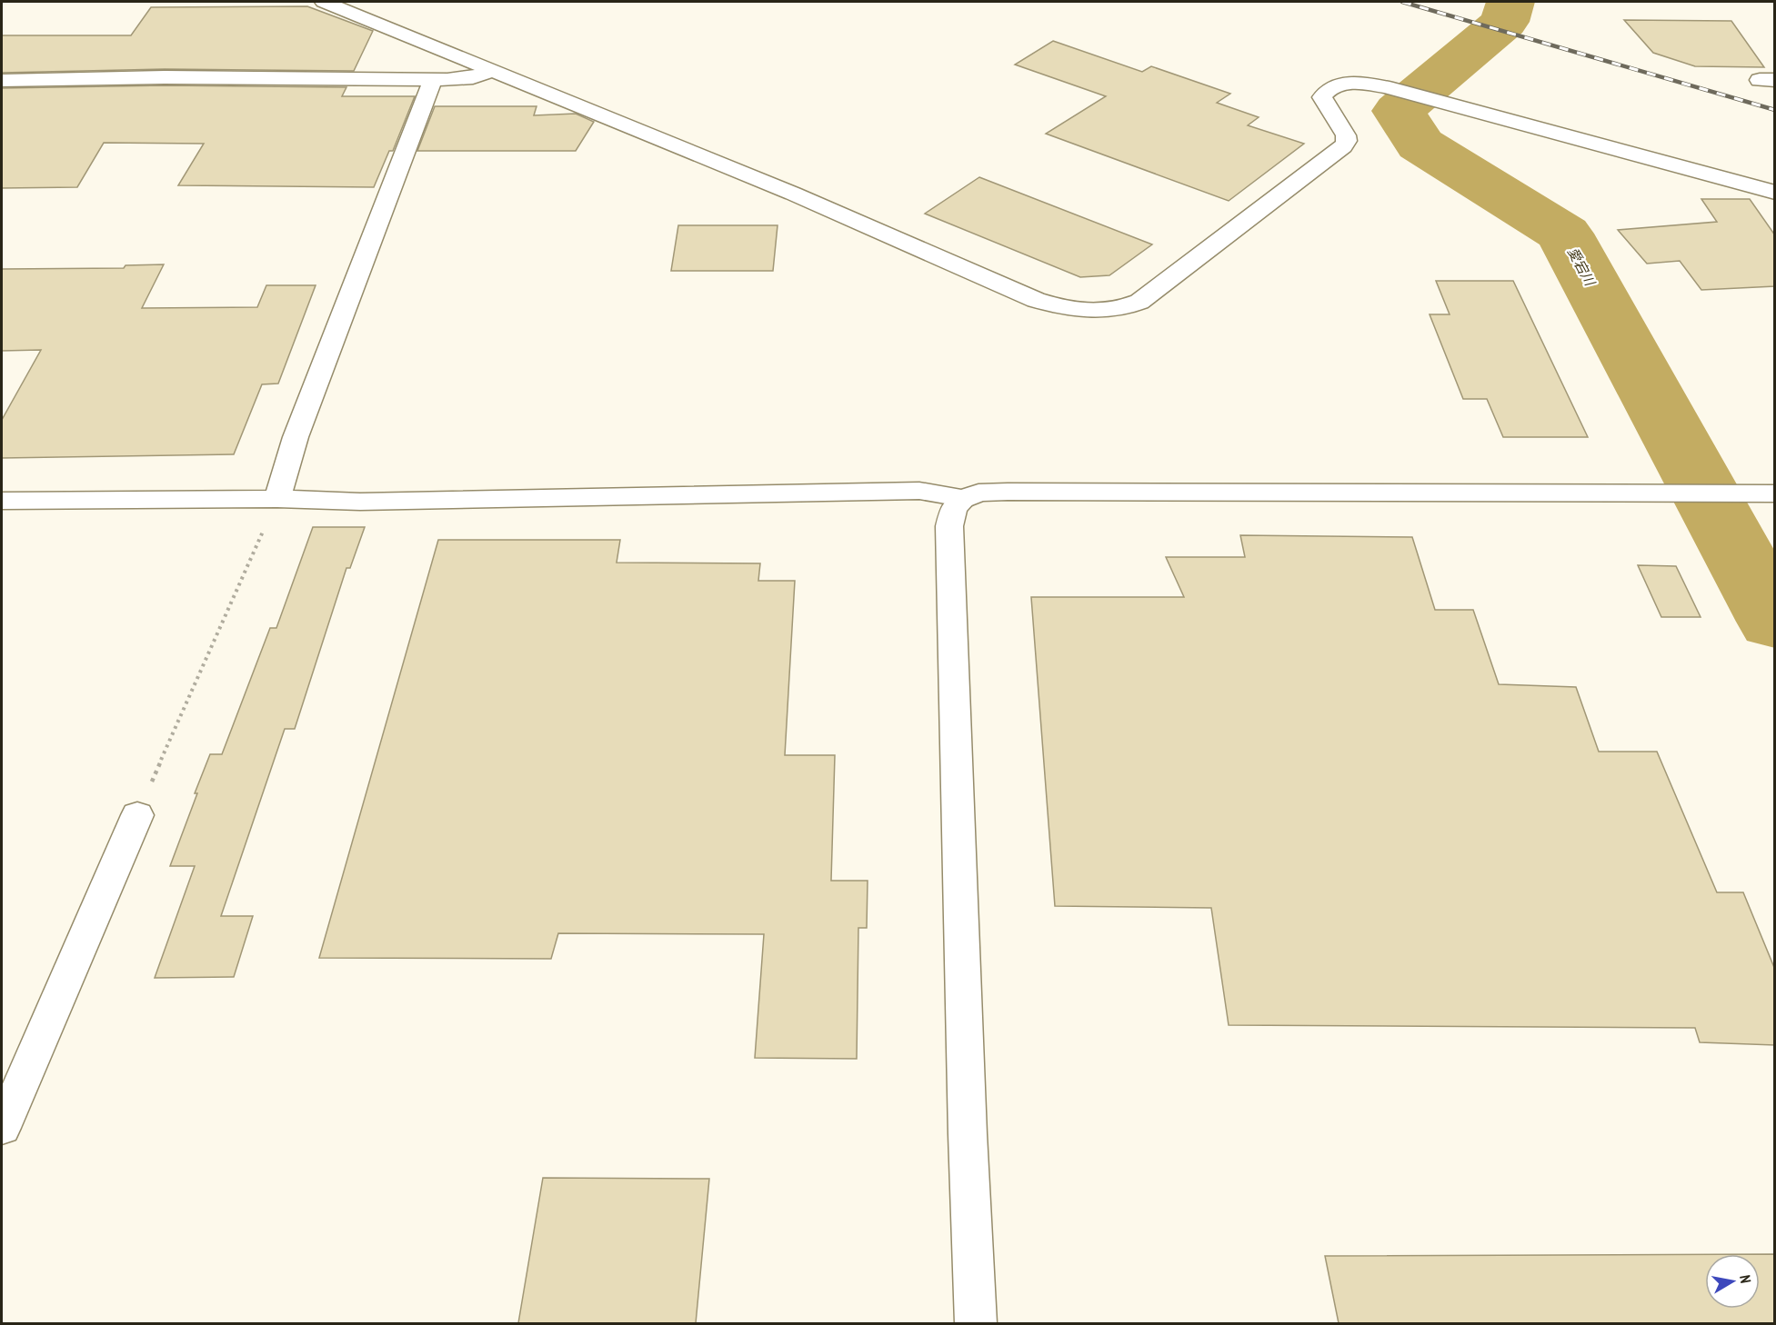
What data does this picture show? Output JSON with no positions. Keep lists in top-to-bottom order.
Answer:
{
  "water": ["愛宕川"],
  "north": "right"
}
